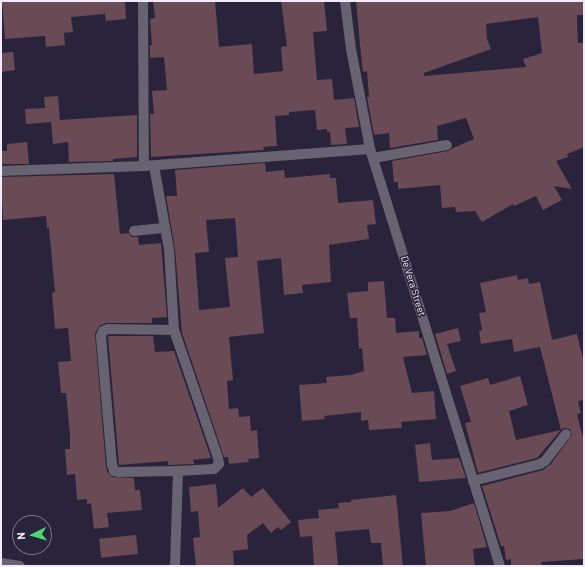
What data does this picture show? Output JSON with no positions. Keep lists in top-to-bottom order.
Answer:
{
  "streets": {
    "street": ["De Vera Street"]
  },
  "north": "left"
}
